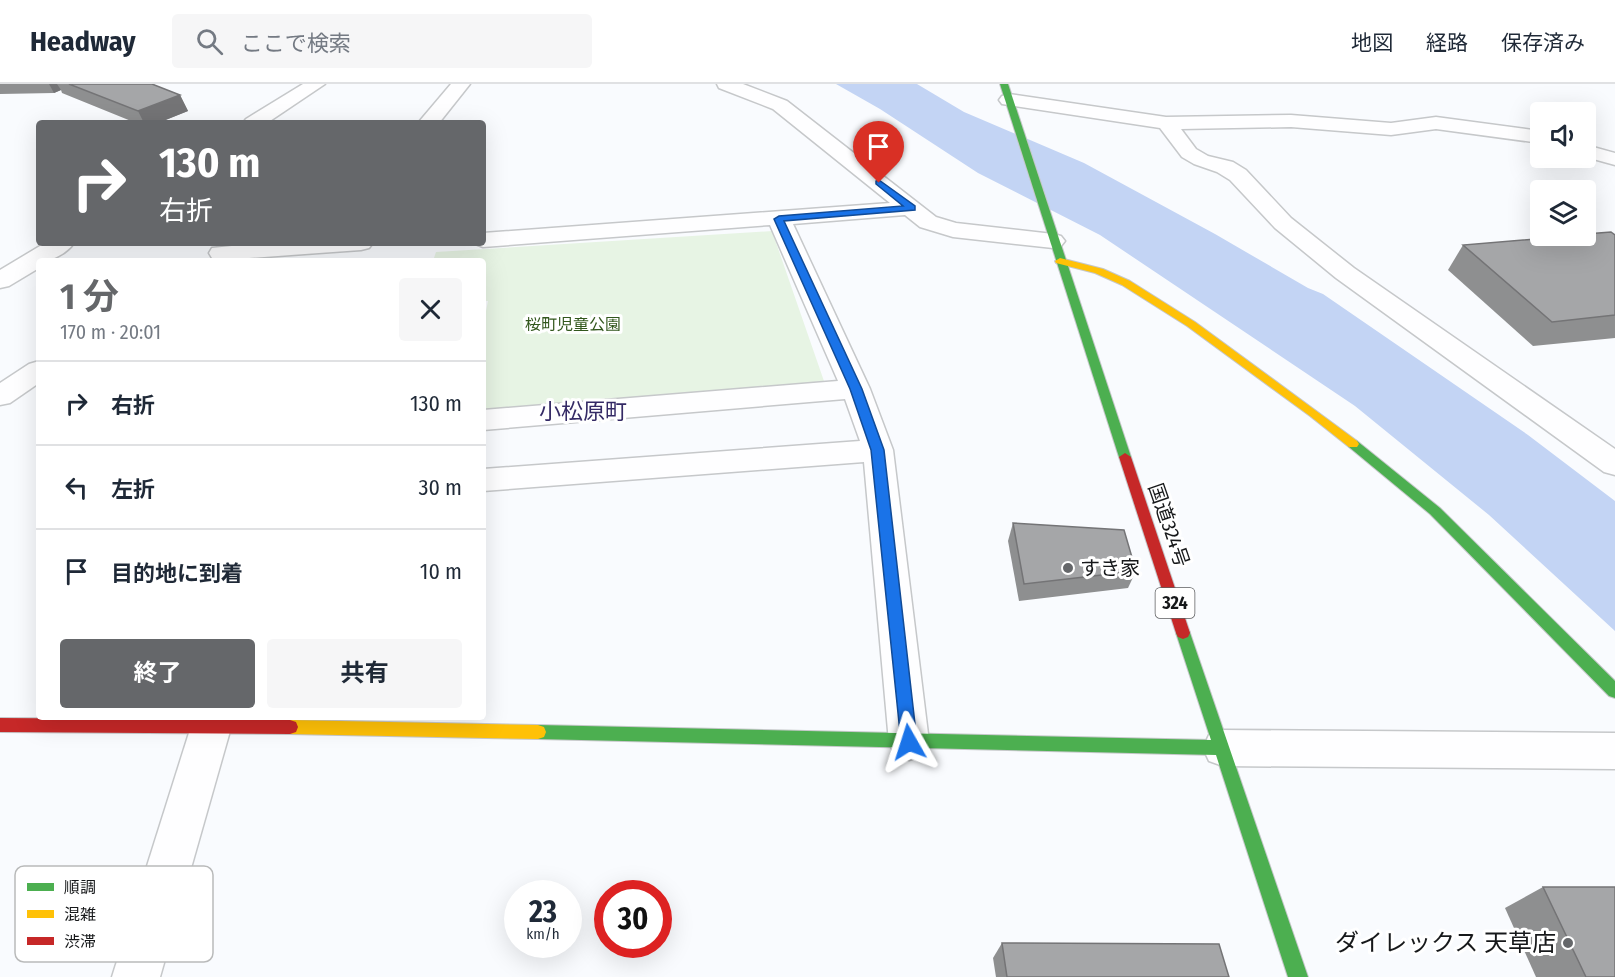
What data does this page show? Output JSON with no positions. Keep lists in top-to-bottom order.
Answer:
{
  "streets": {
    "main road": ["国道324号", "324"]
  },
  "districts": ["小松原町"],
  "parks": ["桜町児童公園"],
  "places": ["すき家", "ダイレックス 天草店"],
  "legend": ["順調", "混雑", "渋滞"],
  "page": {
    "header": "Headway",
    "search": "ここで検索",
    "nav": ["地図", "経路", "保存済み"],
    "turn": ["130 m", "右折"],
    "heading": ["1 分", "170 m · 20:01"],
    "list": [
      {
        "name": "右折",
        "value": "130 m"
      },
      {
        "name": "左折",
        "value": "30 m"
      },
      {
        "name": "目的地に到着",
        "value": "10 m"
      }
    ],
    "buttons": ["終了", "共有"],
    "speed": "23 km/h",
    "limit": "30"
  }
}
